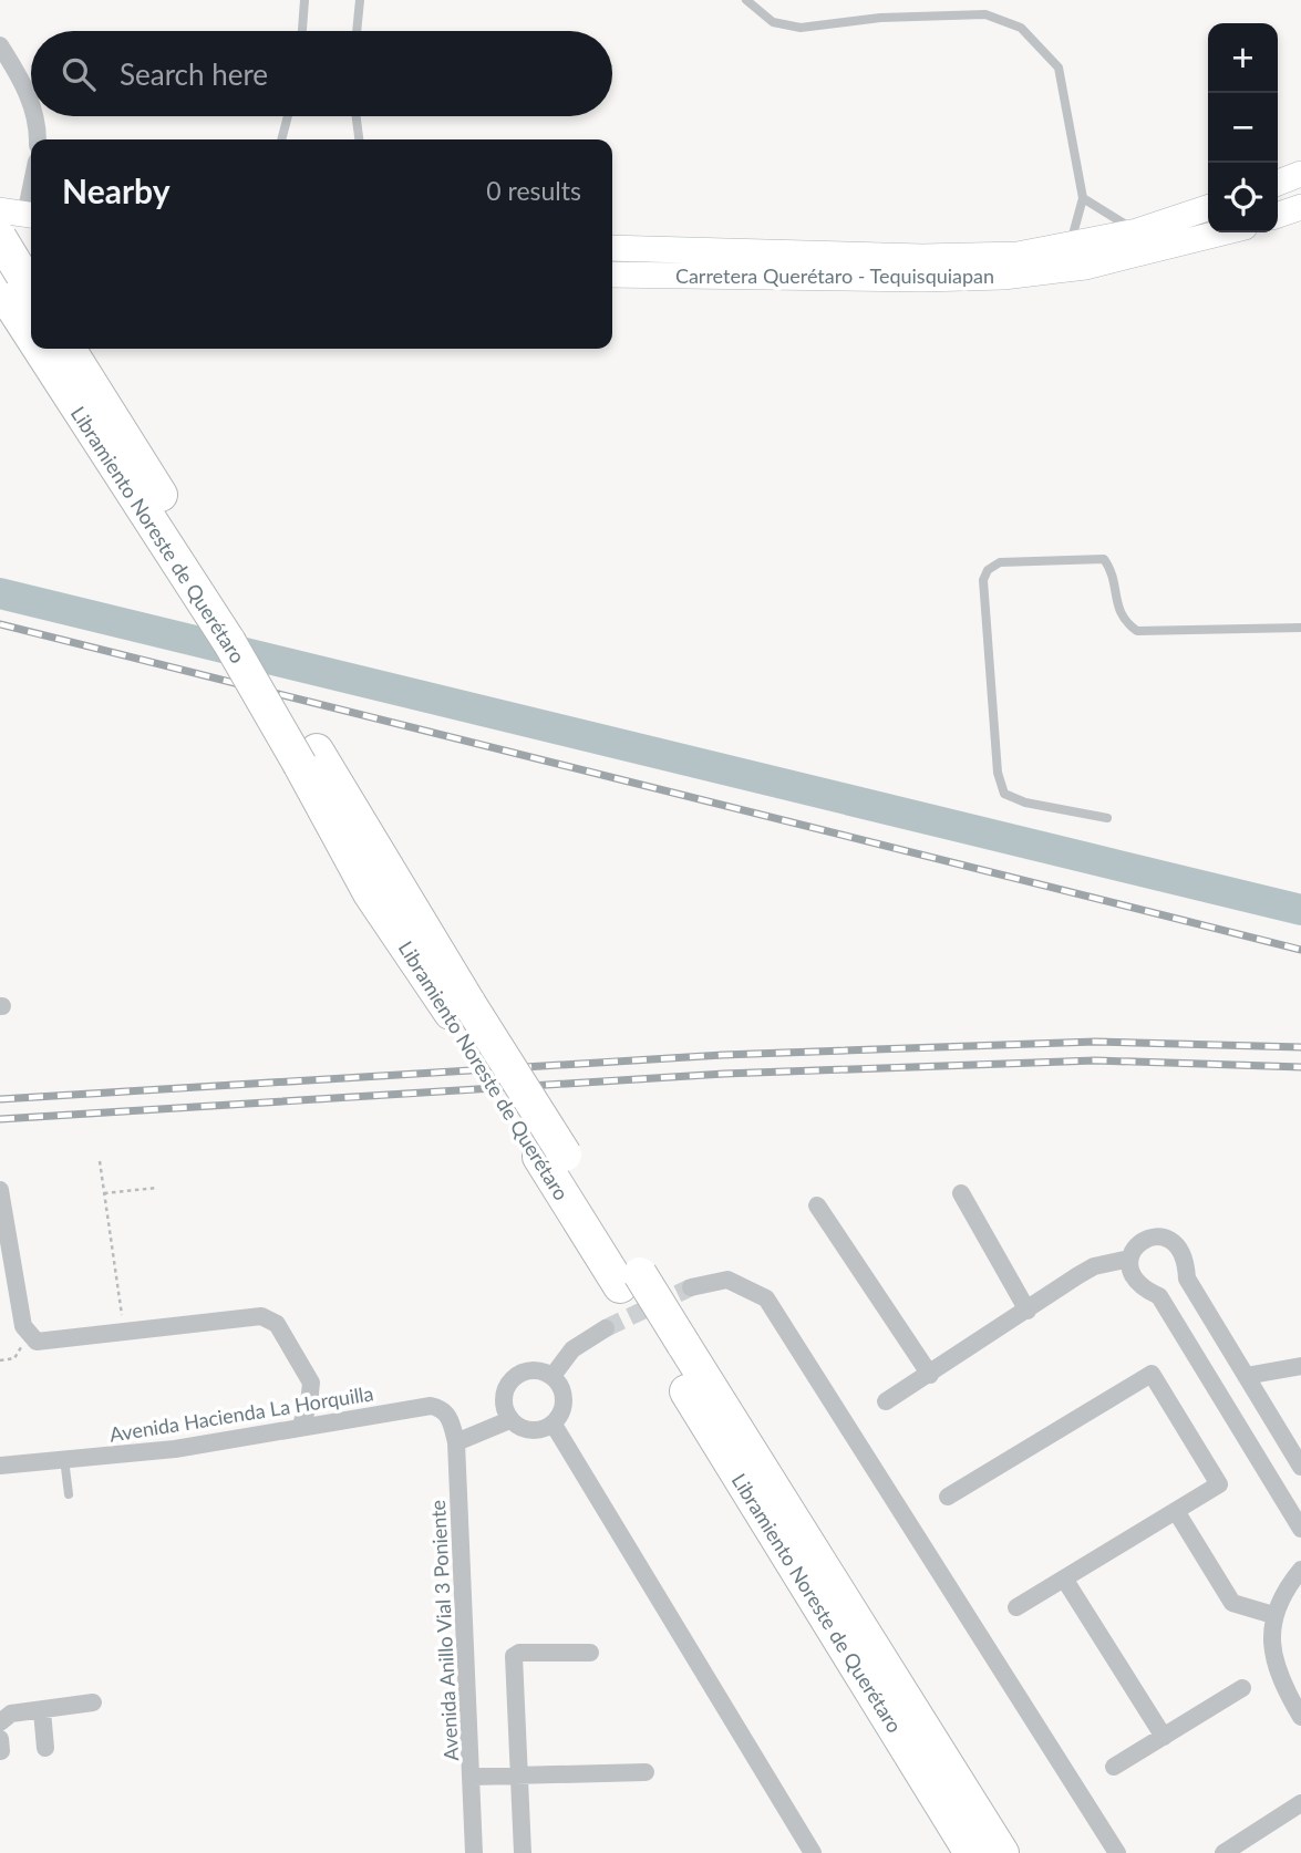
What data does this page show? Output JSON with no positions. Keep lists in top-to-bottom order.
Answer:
{
  "streets": {
    "highway": ["Libramiento Noreste de Querétaro"],
    "main road": ["Carretera Querétaro - Tequisquiapan"],
    "street": ["Avenida Hacienda La Horquilla", "Avenida Anillo Vial 3 Poniente"]
  },
  "crossings": [
    ["Avenida Hacienda La Horquilla", "Avenida Anillo Vial 3 Poniente"]
  ],
  "page": {
    "map_buttons": ["+", "−"],
    "search": "Search here",
    "heading": ["Nearby", "0 results"]
  }
}
